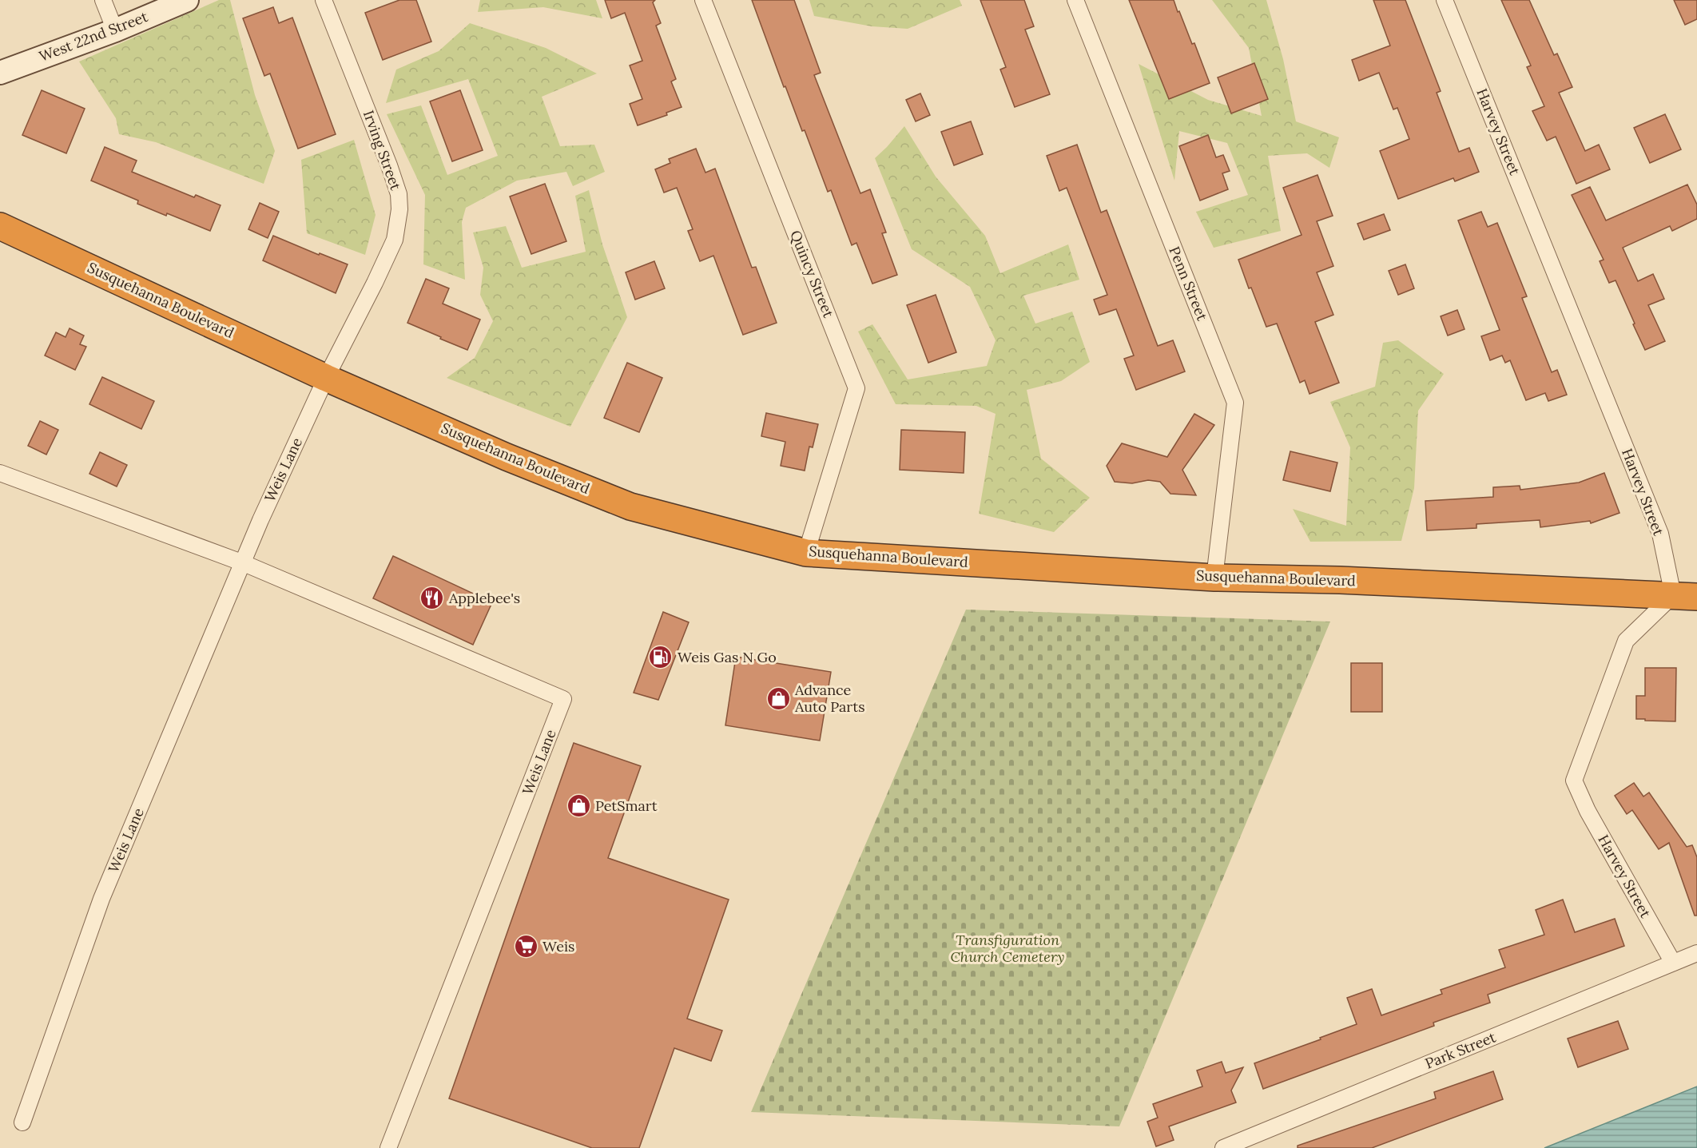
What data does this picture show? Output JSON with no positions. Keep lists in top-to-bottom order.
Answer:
{
  "streets": {
    "highway": ["Susquehanna Boulevard"],
    "street": [
      "West 22nd Street",
      "Harvey Street",
      "Irving Street",
      "Quincy Street",
      "Penn Street",
      "Weis Lane",
      "Park Street"
    ]
  },
  "crossings": [
    ["Harvey Street", "Susquehanna Boulevard"],
    ["Harvey Street", "Park Street"],
    ["Irving Street", "Susquehanna Boulevard"],
    ["Irving Street", "Weis Lane"],
    ["Quincy Street", "Susquehanna Boulevard"],
    ["Penn Street", "Susquehanna Boulevard"],
    ["Susquehanna Boulevard", "Weis Lane"]
  ],
  "parks": ["Transfiguration Church Cemetery"],
  "places": {
    "restaurant": ["Applebee's"],
    "fuel station": ["Weis Gas N Go"],
    "shop": ["Advance Auto Parts", "PetSmart"],
    "supermarket": ["Weis"]
  }
}
